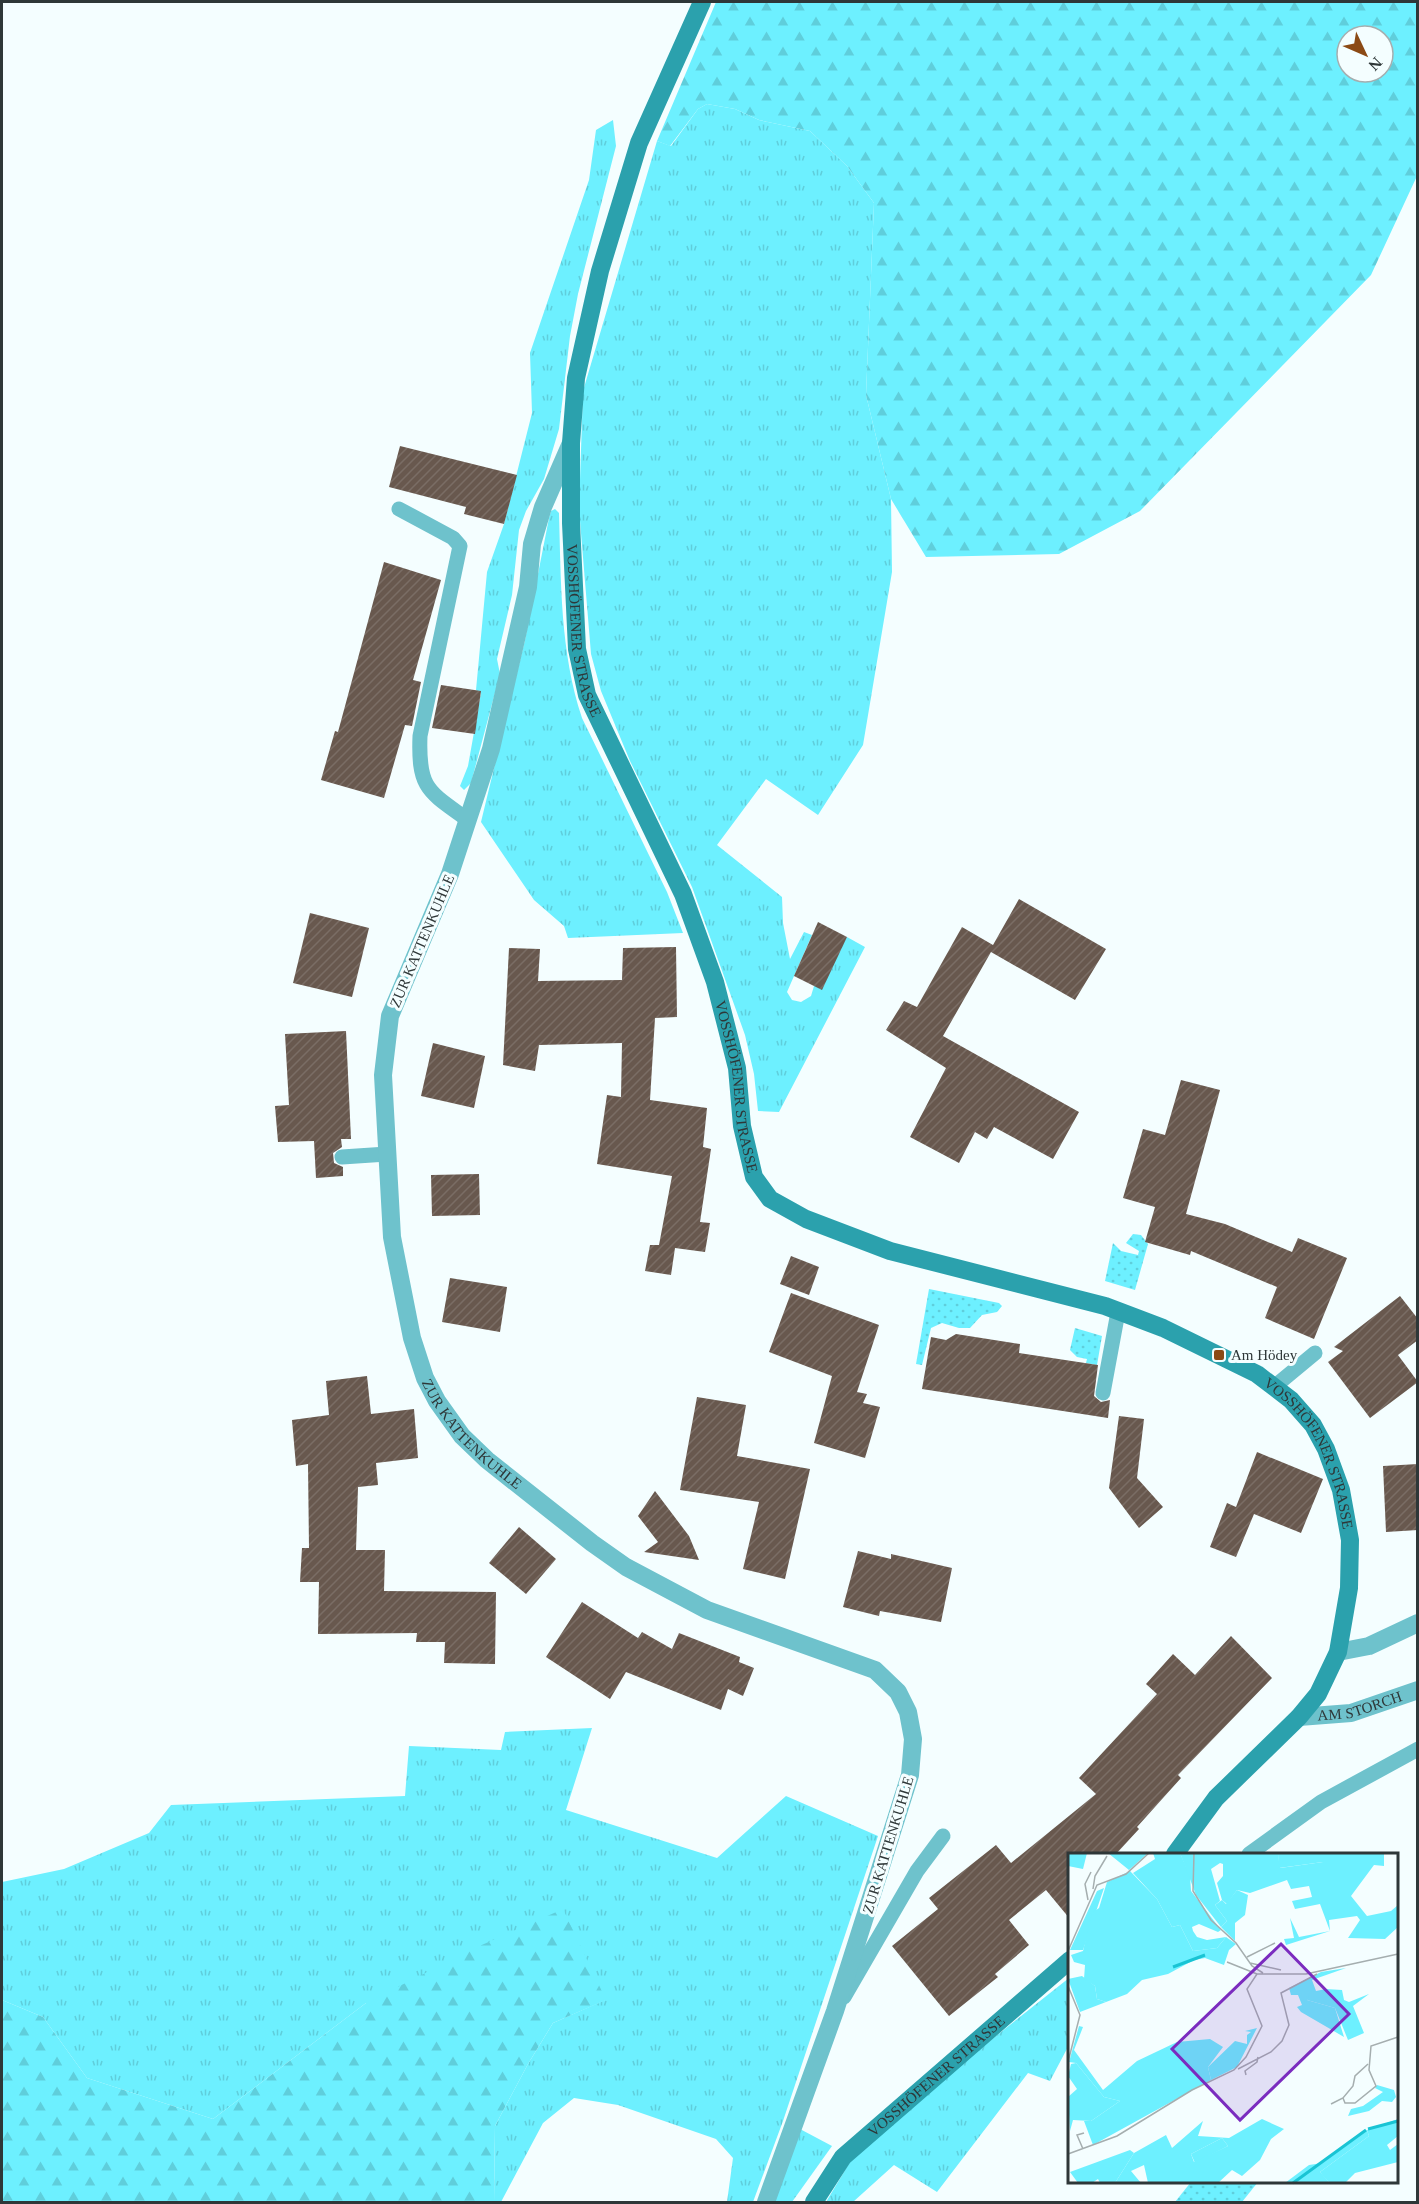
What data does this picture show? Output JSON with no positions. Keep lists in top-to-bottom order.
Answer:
{
  "streets": {
    "street": ["VOSSHÖFENER STRASSE", "ZUR KATTENKUHLE", "AM STORCH"]
  },
  "crossings": [
    ["VOSSHÖFENER STRASSE", "ZUR KATTENKUHLE"],
    ["VOSSHÖFENER STRASSE", "AM STORCH"]
  ],
  "places": {
    "transit": ["Am Hödey"]
  },
  "north": "bottom right"
}
